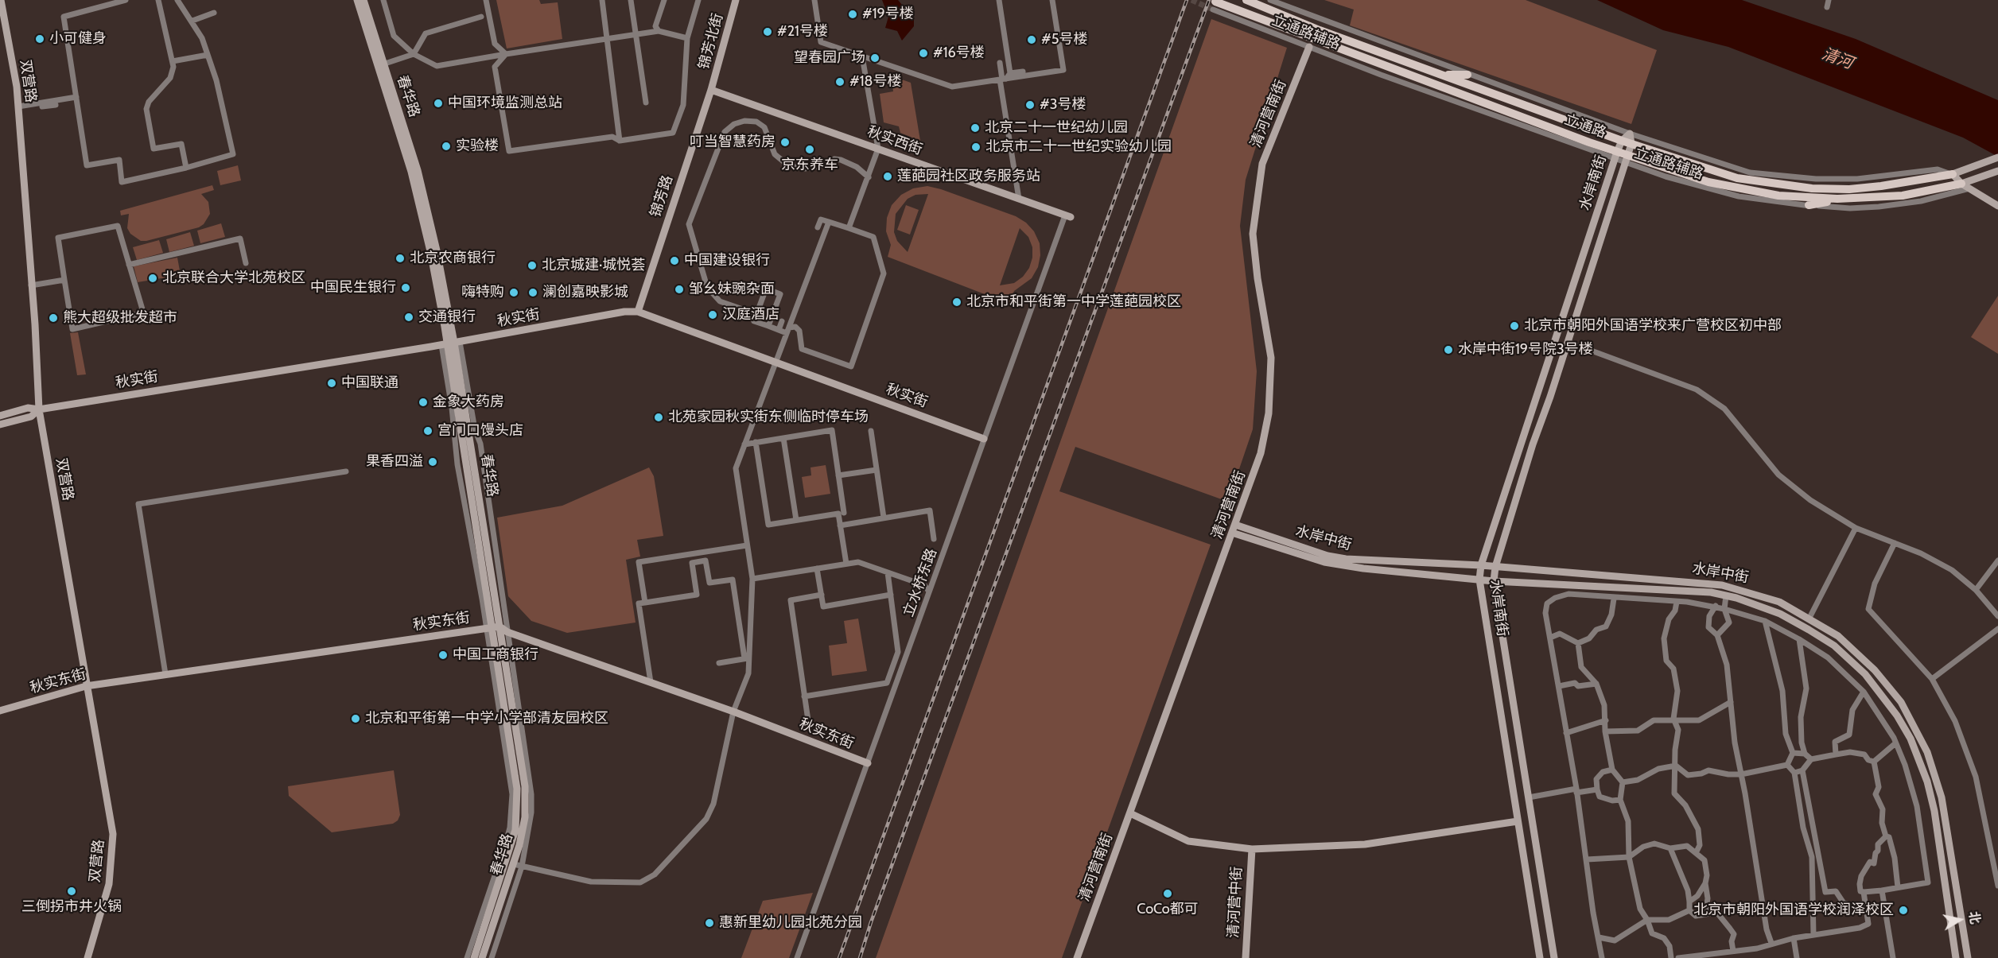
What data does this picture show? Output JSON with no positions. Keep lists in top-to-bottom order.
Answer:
{
  "streets": {
    "main road": ["立通路"],
    "street": [
      "立通路辅路",
      "锦芳北街",
      "双营路",
      "春华路",
      "清河营南街",
      "秋实西街",
      "水岸南街",
      "锦芳路",
      "秋实街",
      "水岸中街",
      "立水桥东路",
      "秋实东街",
      "清河营中街"
    ]
  },
  "crossings": [
    ["立通路辅路", "清河营南街"],
    ["立通路辅路", "立通路"],
    ["立通路辅路", "水岸南街"],
    ["锦芳北街", "秋实西街"],
    ["锦芳北街", "锦芳路"],
    ["双营路", "秋实街"],
    ["双营路", "秋实东街"],
    ["春华路", "秋实街"],
    ["春华路", "秋实东街"],
    ["清河营南街", "水岸中街"],
    ["立通路", "水岸南街"],
    ["秋实西街", "锦芳路"],
    ["秋实西街", "立水桥东路"],
    ["水岸南街", "水岸中街"],
    ["锦芳路", "秋实街"],
    ["秋实街", "立水桥东路"],
    ["立水桥东路", "秋实东街"]
  ],
  "water": ["清河"],
  "places": [
    "#19号楼",
    "#21号楼",
    "小可健身",
    "#5号楼",
    "#16号楼",
    "望春园广场",
    "#18号楼",
    "中国环境监测总站",
    "#3号楼",
    "北京二十一世纪幼儿园",
    "叮当智慧药房",
    "实验楼",
    "北京市二十一世纪实验幼儿园",
    "京东养车",
    "莲葩园社区政务服务站",
    "北京农商银行",
    "中国建设银行",
    "北京城建·城悦荟",
    "北京联合大学北苑校区",
    "中国民生银行",
    "邹幺妹豌杂面",
    "嗨特购",
    "澜创嘉映影城",
    "北京市和平街第一中学莲葩园校区",
    "汉庭酒店",
    "交通银行",
    "熊大超级批发超市",
    "北京市朝阳外国语学校来广营校区初中部",
    "水岸中街19号院3号楼",
    "中国联通",
    "金象大药房",
    "北苑家园秋实街东侧临时停车场",
    "宫门口馒头店",
    "果香四溢",
    "中国工商银行",
    "北京和平街第一中学小学部清友园校区",
    "三倒拐市井火锅",
    "CoCo都可",
    "北京市朝阳外国语学校润泽校区",
    "惠新里幼儿园北苑分园"
  ],
  "north": "right"
}
